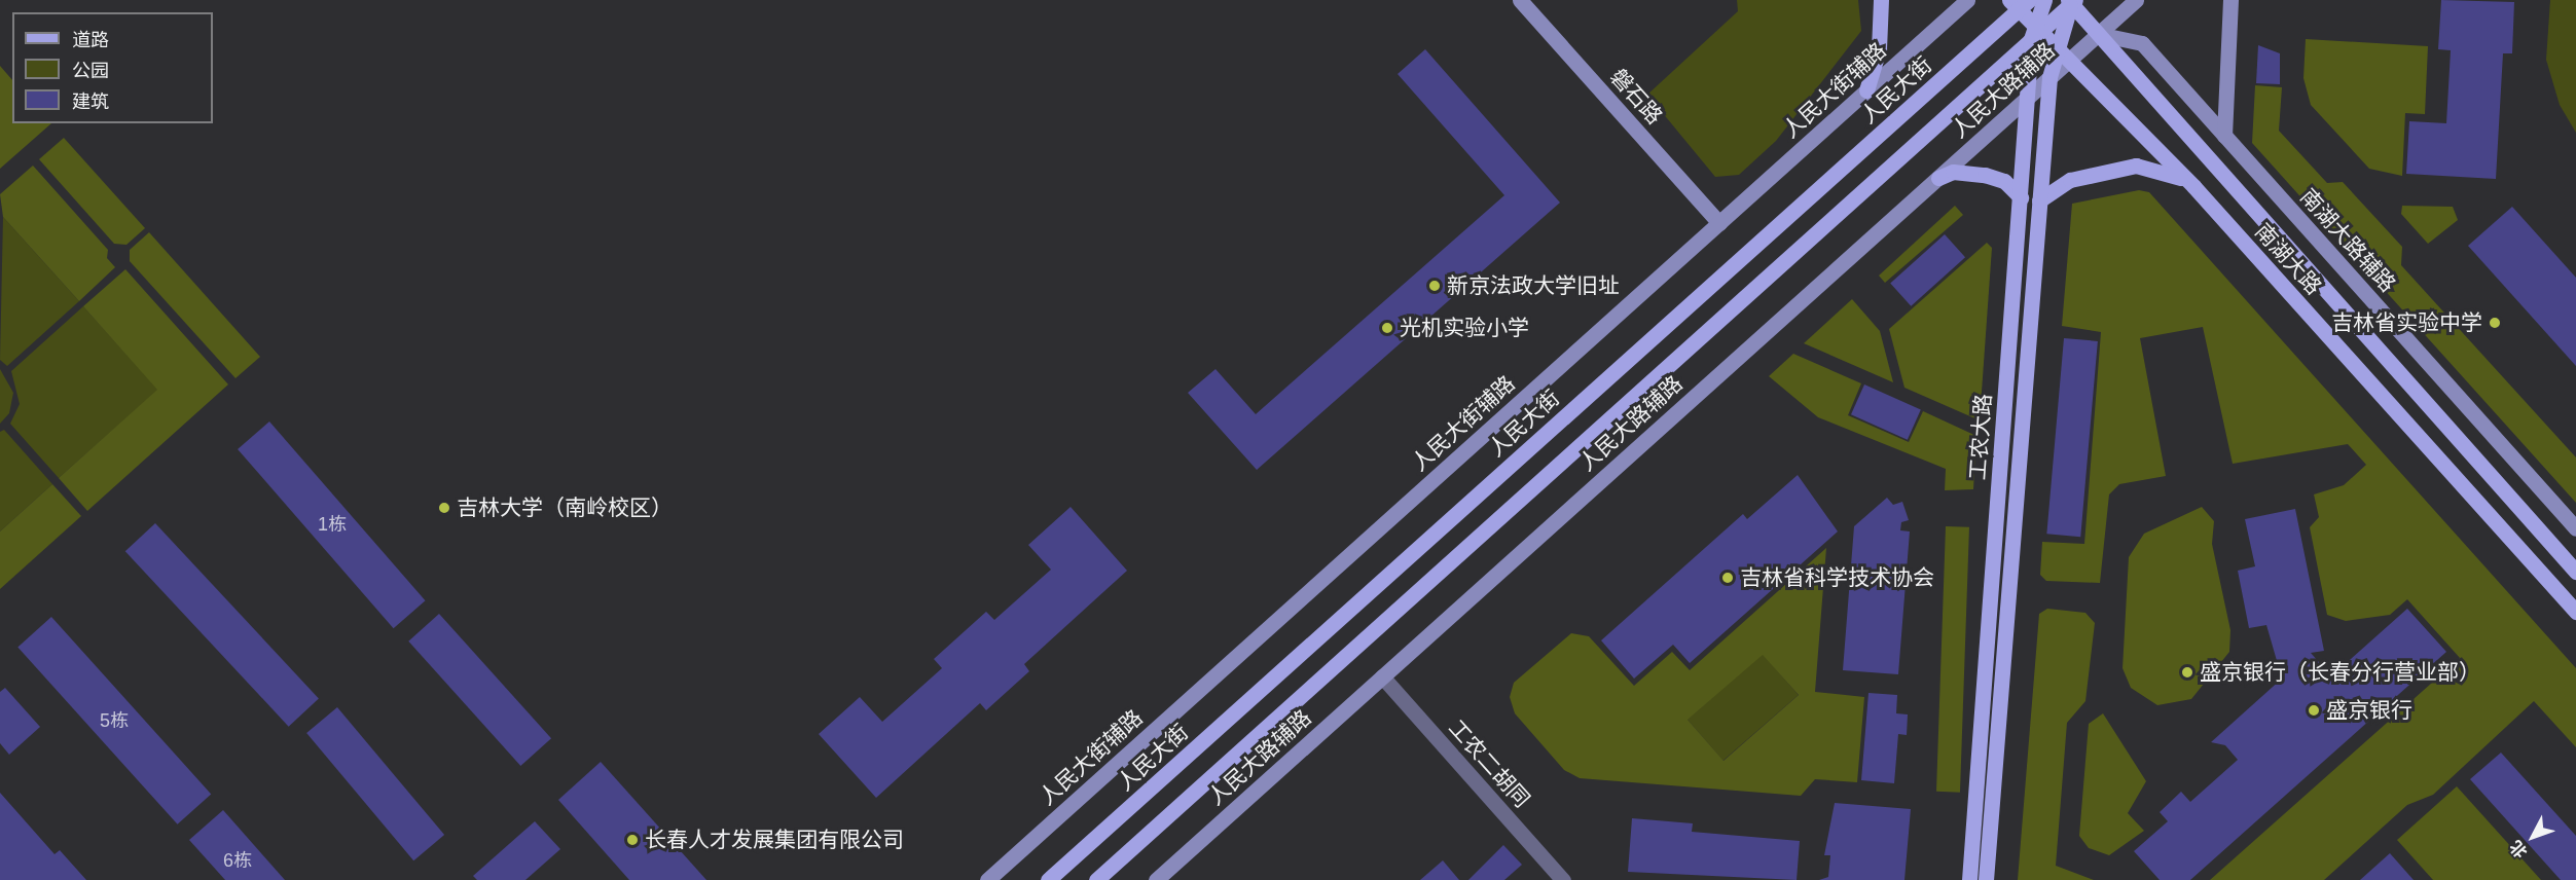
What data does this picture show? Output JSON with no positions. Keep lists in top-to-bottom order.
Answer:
{
  "streets": {
    "main road": [
      "人民大街辅路",
      "人民大街",
      "人民大路辅路",
      "磐石路",
      "南湖大路辅路",
      "南湖大路",
      "工农大路"
    ],
    "street": ["工农二胡同"]
  },
  "crossings": [
    ["人民大街辅路", "磐石路"],
    ["人民大街", "南湖大路"],
    ["人民大路辅路", "南湖大路辅路"],
    ["人民大路辅路", "南湖大路"],
    ["人民大路辅路", "工农大路"],
    ["人民大路辅路", "工农二胡同"],
    ["南湖大路辅路", "南湖大路"],
    ["南湖大路", "工农大路"]
  ],
  "places": [
    "新京法政大学旧址",
    "吉林省实验中学",
    "光机实验小学",
    "吉林大学（南岭校区）",
    "吉林省科学技术协会",
    "盛京银行（长春分行营业部）",
    "盛京银行",
    "长春人才发展集团有限公司"
  ],
  "house_numbers": ["1栋", "5栋", "6栋"],
  "legend": ["道路", "公园", "建筑"],
  "north": "bottom left"
}
